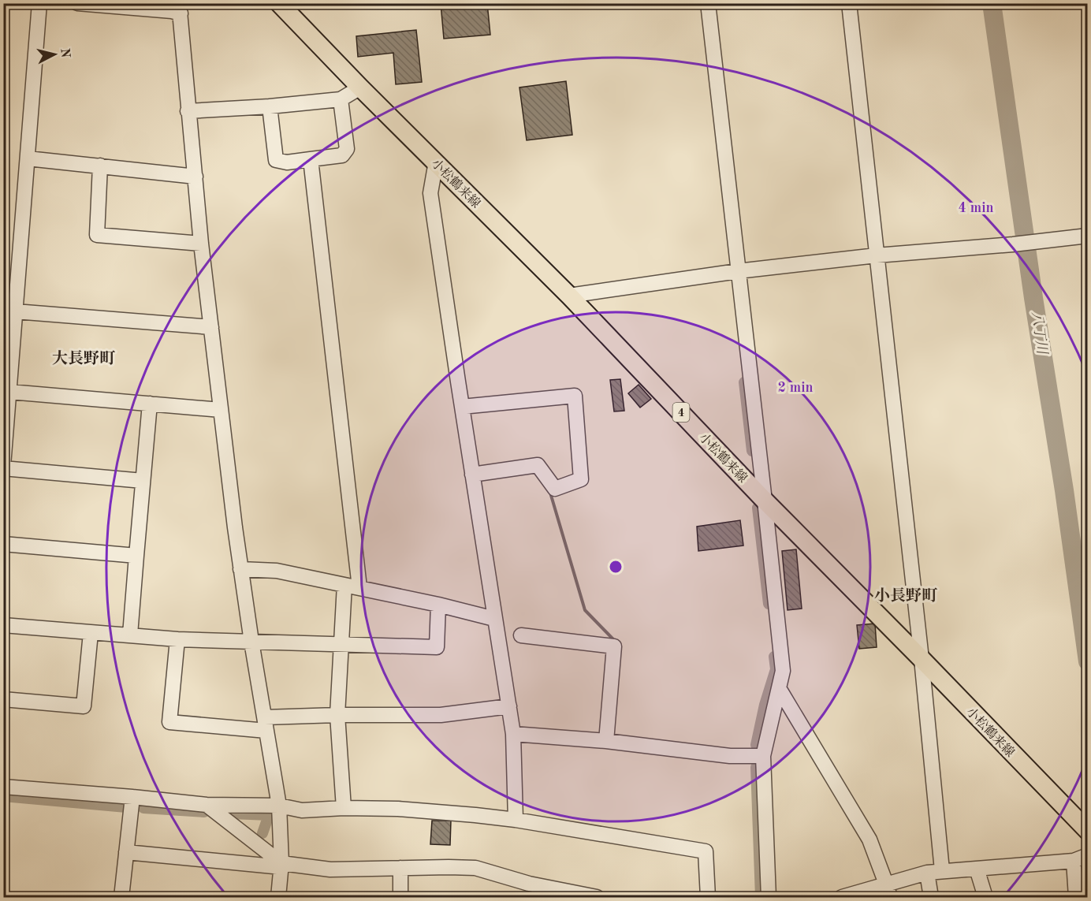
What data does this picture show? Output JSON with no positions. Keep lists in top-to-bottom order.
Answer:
{
  "streets": {
    "main road": ["小松鶴来線", "4"]
  },
  "districts": ["大長野町", "小長野町"],
  "water": ["八丁川"],
  "north": "right",
  "rings": ["4 min", "2 min"]
}
